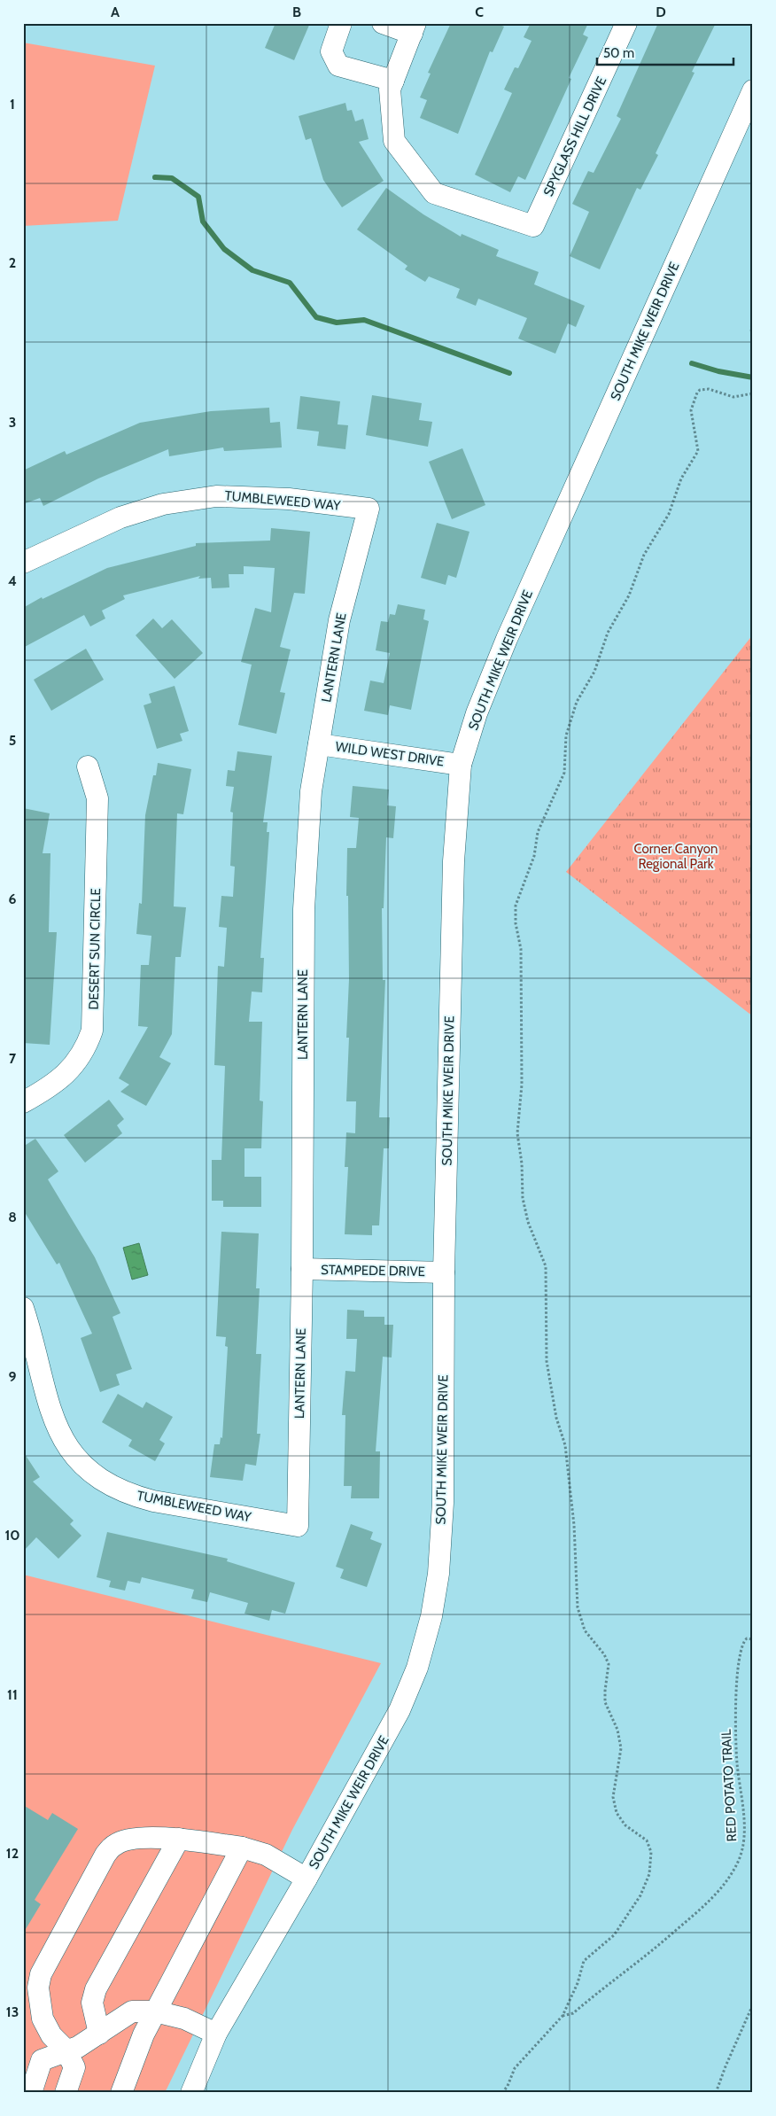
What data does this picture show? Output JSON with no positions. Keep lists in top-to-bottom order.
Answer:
{
  "streets": {
    "street": [
      "SPYGLASS HILL DRIVE",
      "SOUTH MIKE WEIR DRIVE",
      "TUMBLEWEED WAY",
      "LANTERN LANE",
      "WILD WEST DRIVE",
      "DESERT SUN CIRCLE",
      "STAMPEDE DRIVE"
    ],
    "path": ["RED POTATO TRAIL"]
  },
  "crossings": [
    ["SOUTH MIKE WEIR DRIVE", "WILD WEST DRIVE"],
    ["SOUTH MIKE WEIR DRIVE", "STAMPEDE DRIVE"],
    ["TUMBLEWEED WAY", "LANTERN LANE"],
    ["LANTERN LANE", "WILD WEST DRIVE"],
    ["LANTERN LANE", "STAMPEDE DRIVE"]
  ],
  "parks": ["Corner Canyon Regional Park"],
  "scale_bar": "50 m",
  "grid": {
    "columns": [
      "A",
      "B",
      "C",
      "D"
    ],
    "rows": [
      "1",
      "2",
      "3",
      "4",
      "5",
      "6",
      "7",
      "8",
      "9",
      "10",
      "11",
      "12",
      "13"
    ]
  }
}
